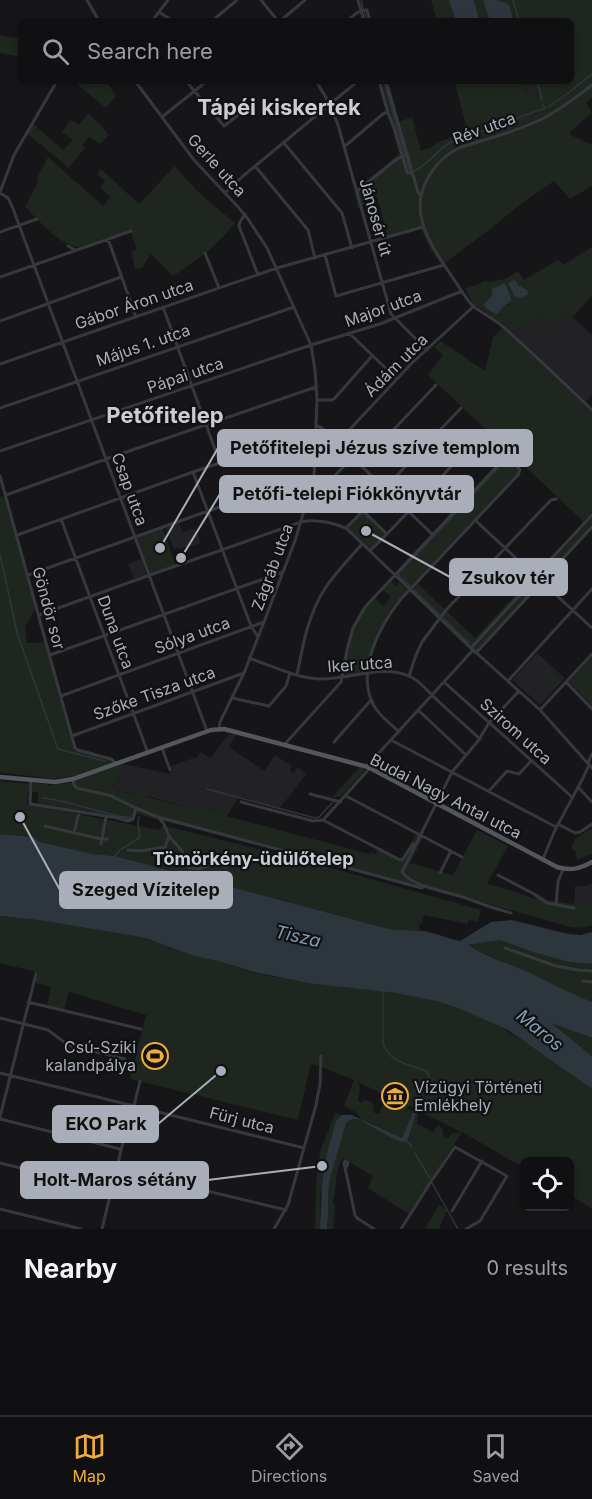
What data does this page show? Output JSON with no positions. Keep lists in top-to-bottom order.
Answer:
{
  "streets": {
    "main road": ["Budai Nagy Antal utca"],
    "street": [
      "Rév utca",
      "Gerle utca",
      "Jánosér út",
      "Gábor Áron utca",
      "Major utca",
      "Május 1. utca",
      "Ádám utca",
      "Pápai utca",
      "Csap utca",
      "Zágráb utca",
      "Göndör sor",
      "Duna utca",
      "Sólya utca",
      "Iker utca",
      "Szőke Tisza utca",
      "Szirom utca",
      "Fürj utca"
    ]
  },
  "crossings": [
    ["Gerle utca", "Gábor Áron utca"],
    ["Gerle utca", "Zágráb utca"],
    ["Jánosér út", "Gábor Áron utca"],
    ["Jánosér út", "Major utca"],
    ["Jánosér út", "Ádám utca"],
    ["Gábor Áron utca", "Csap utca"],
    ["Gábor Áron utca", "Zágráb utca"],
    ["Major utca", "Pápai utca"],
    ["Major utca", "Zágráb utca"],
    ["Május 1. utca", "Csap utca"],
    ["Május 1. utca", "Zágráb utca"],
    ["Pápai utca", "Csap utca"],
    ["Pápai utca", "Zágráb utca"],
    ["Csap utca", "Sólya utca"],
    ["Csap utca", "Szőke Tisza utca"],
    ["Zágráb utca", "Sólya utca"],
    ["Zágráb utca", "Iker utca"],
    ["Zágráb utca", "Szőke Tisza utca"],
    ["Zágráb utca", "Budai Nagy Antal utca"],
    ["Göndör sor", "Sólya utca"],
    ["Göndör sor", "Szőke Tisza utca"],
    ["Duna utca", "Sólya utca"],
    ["Duna utca", "Szőke Tisza utca"]
  ],
  "districts": ["Tápéi kiskertek", "Petőfitelep", "Tömörkény-üdülőtelep"],
  "water": ["Tisza", "Maros"],
  "places": {
    "other": [
      "Zsukov tér",
      "Petőfitelepi Jézus szíve templom",
      "Petőfi-telepi Fiókkönyvtár",
      "Szeged Vízitelep",
      "EKO Park",
      "Holt-Maros sétány"
    ],
    "sports": ["Csú-Sziki kalandpálya"],
    "museum": ["Vízügyi Történeti Emlékhely"]
  },
  "page": {
    "search": "Search here",
    "heading": ["Nearby", "0 results"],
    "nav": ["Map", "Directions", "Saved"]
  }
}
